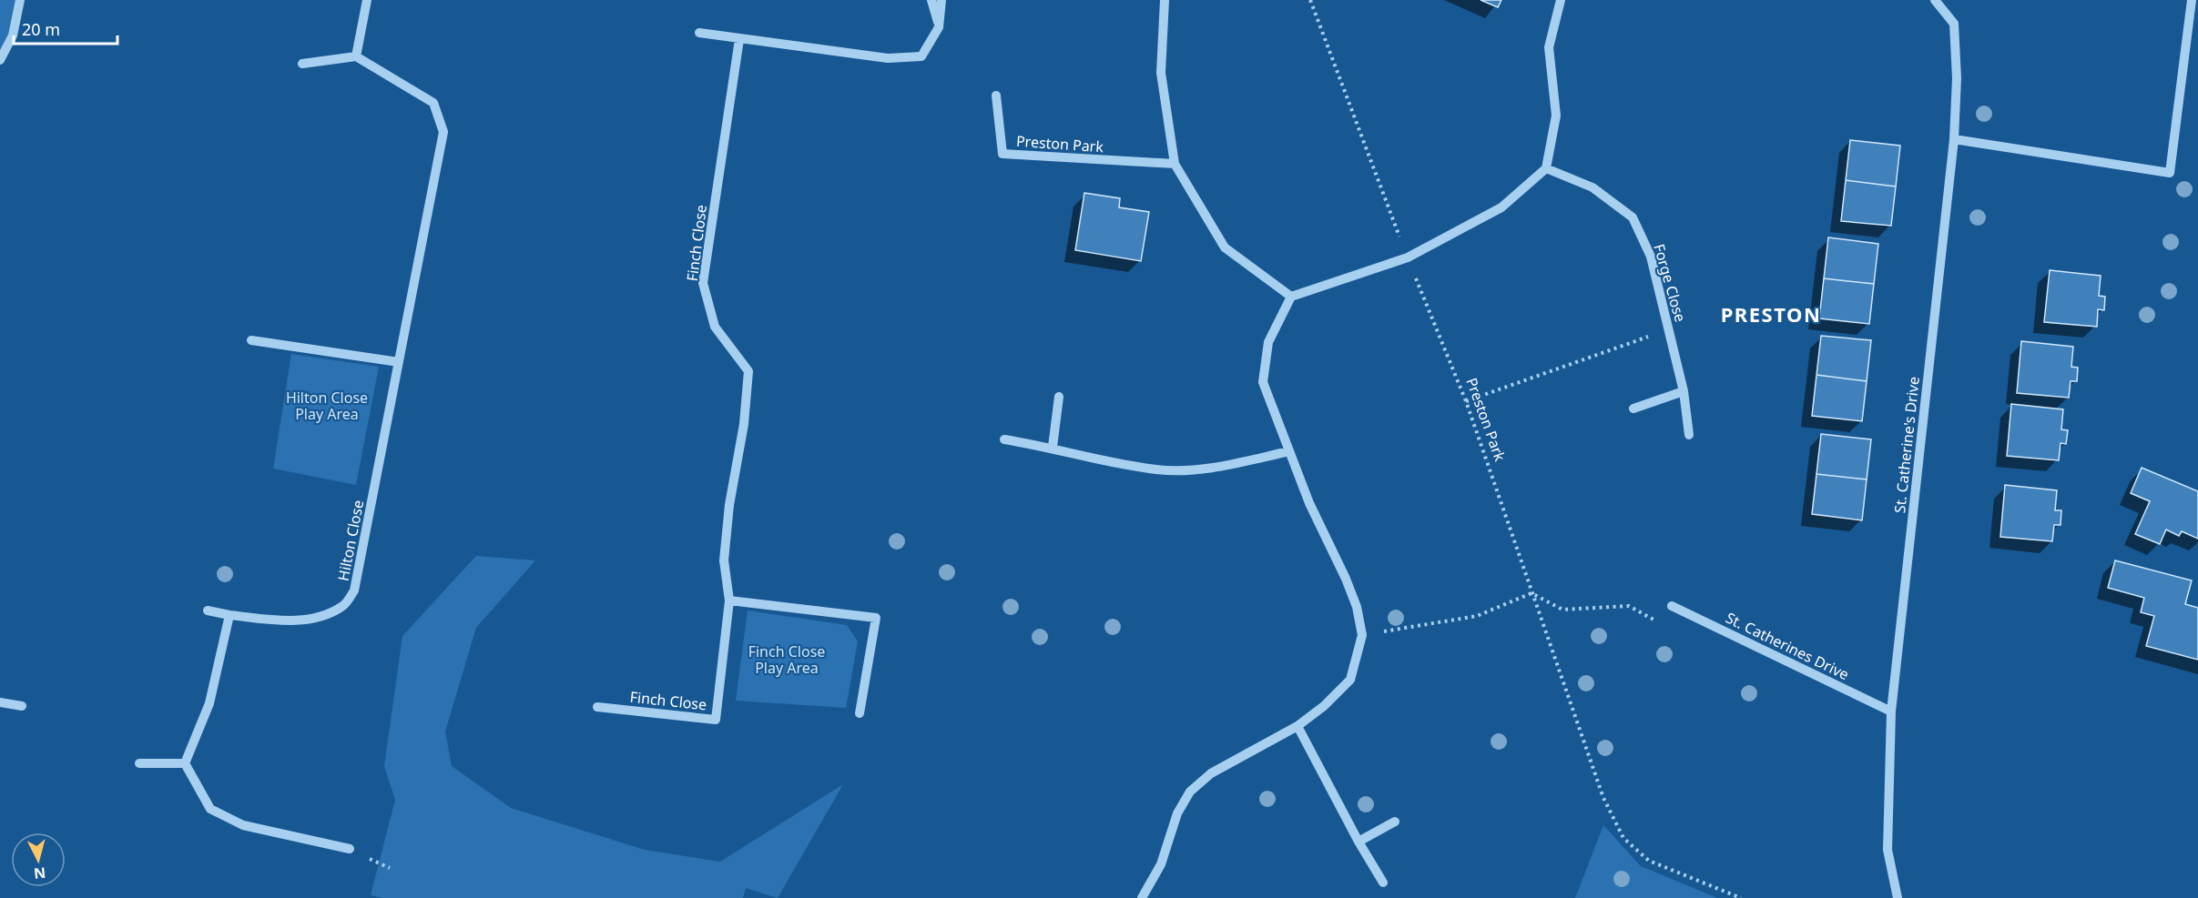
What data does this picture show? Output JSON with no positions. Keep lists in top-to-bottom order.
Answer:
{
  "streets": {
    "street": [
      "Preston Park",
      "Finch Close",
      "Forge Close",
      "St. Catherine's Drive",
      "Hilton Close",
      "St. Catherines Drive"
    ]
  },
  "crossings": [
    ["St. Catherine's Drive", "St. Catherines Drive"]
  ],
  "districts": ["PRESTON"],
  "parks": ["Hilton Close Play Area", "Finch Close Play Area"],
  "scale_bar": "20 m",
  "north": "bottom"
}
